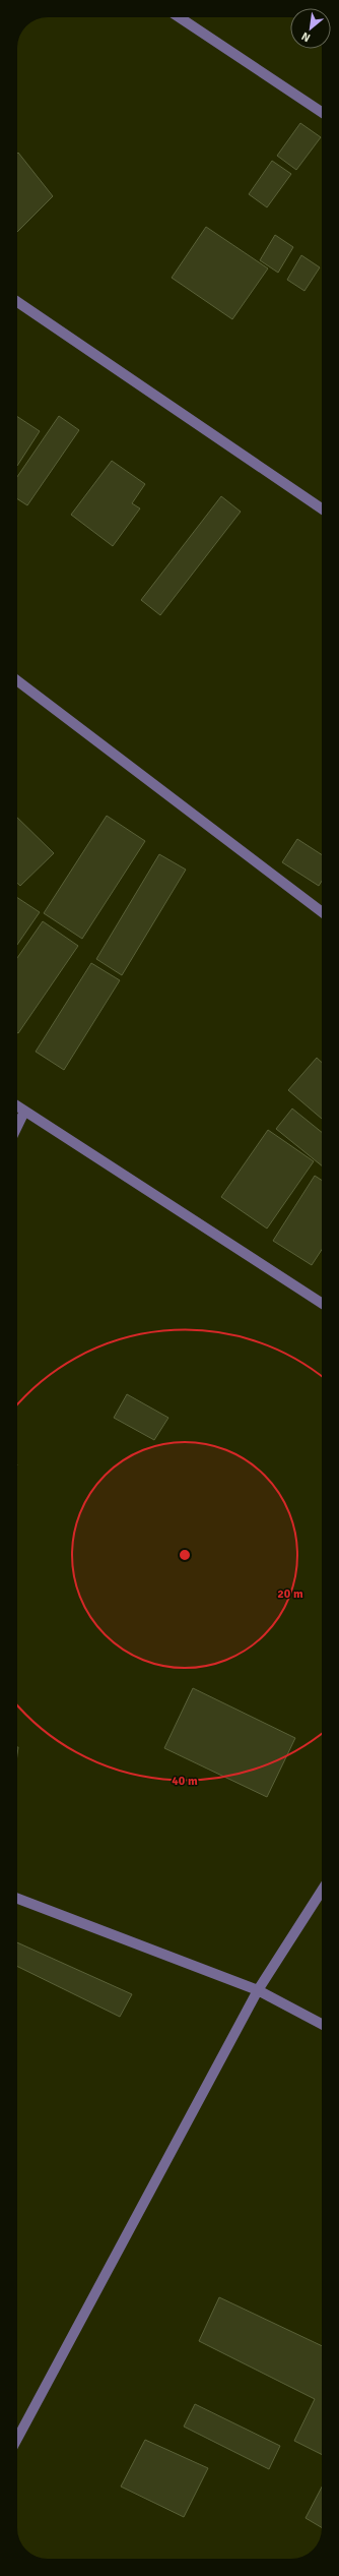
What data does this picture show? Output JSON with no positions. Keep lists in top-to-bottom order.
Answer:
{
  "north": "bottom left",
  "rings": ["20 m", "40 m"]
}
